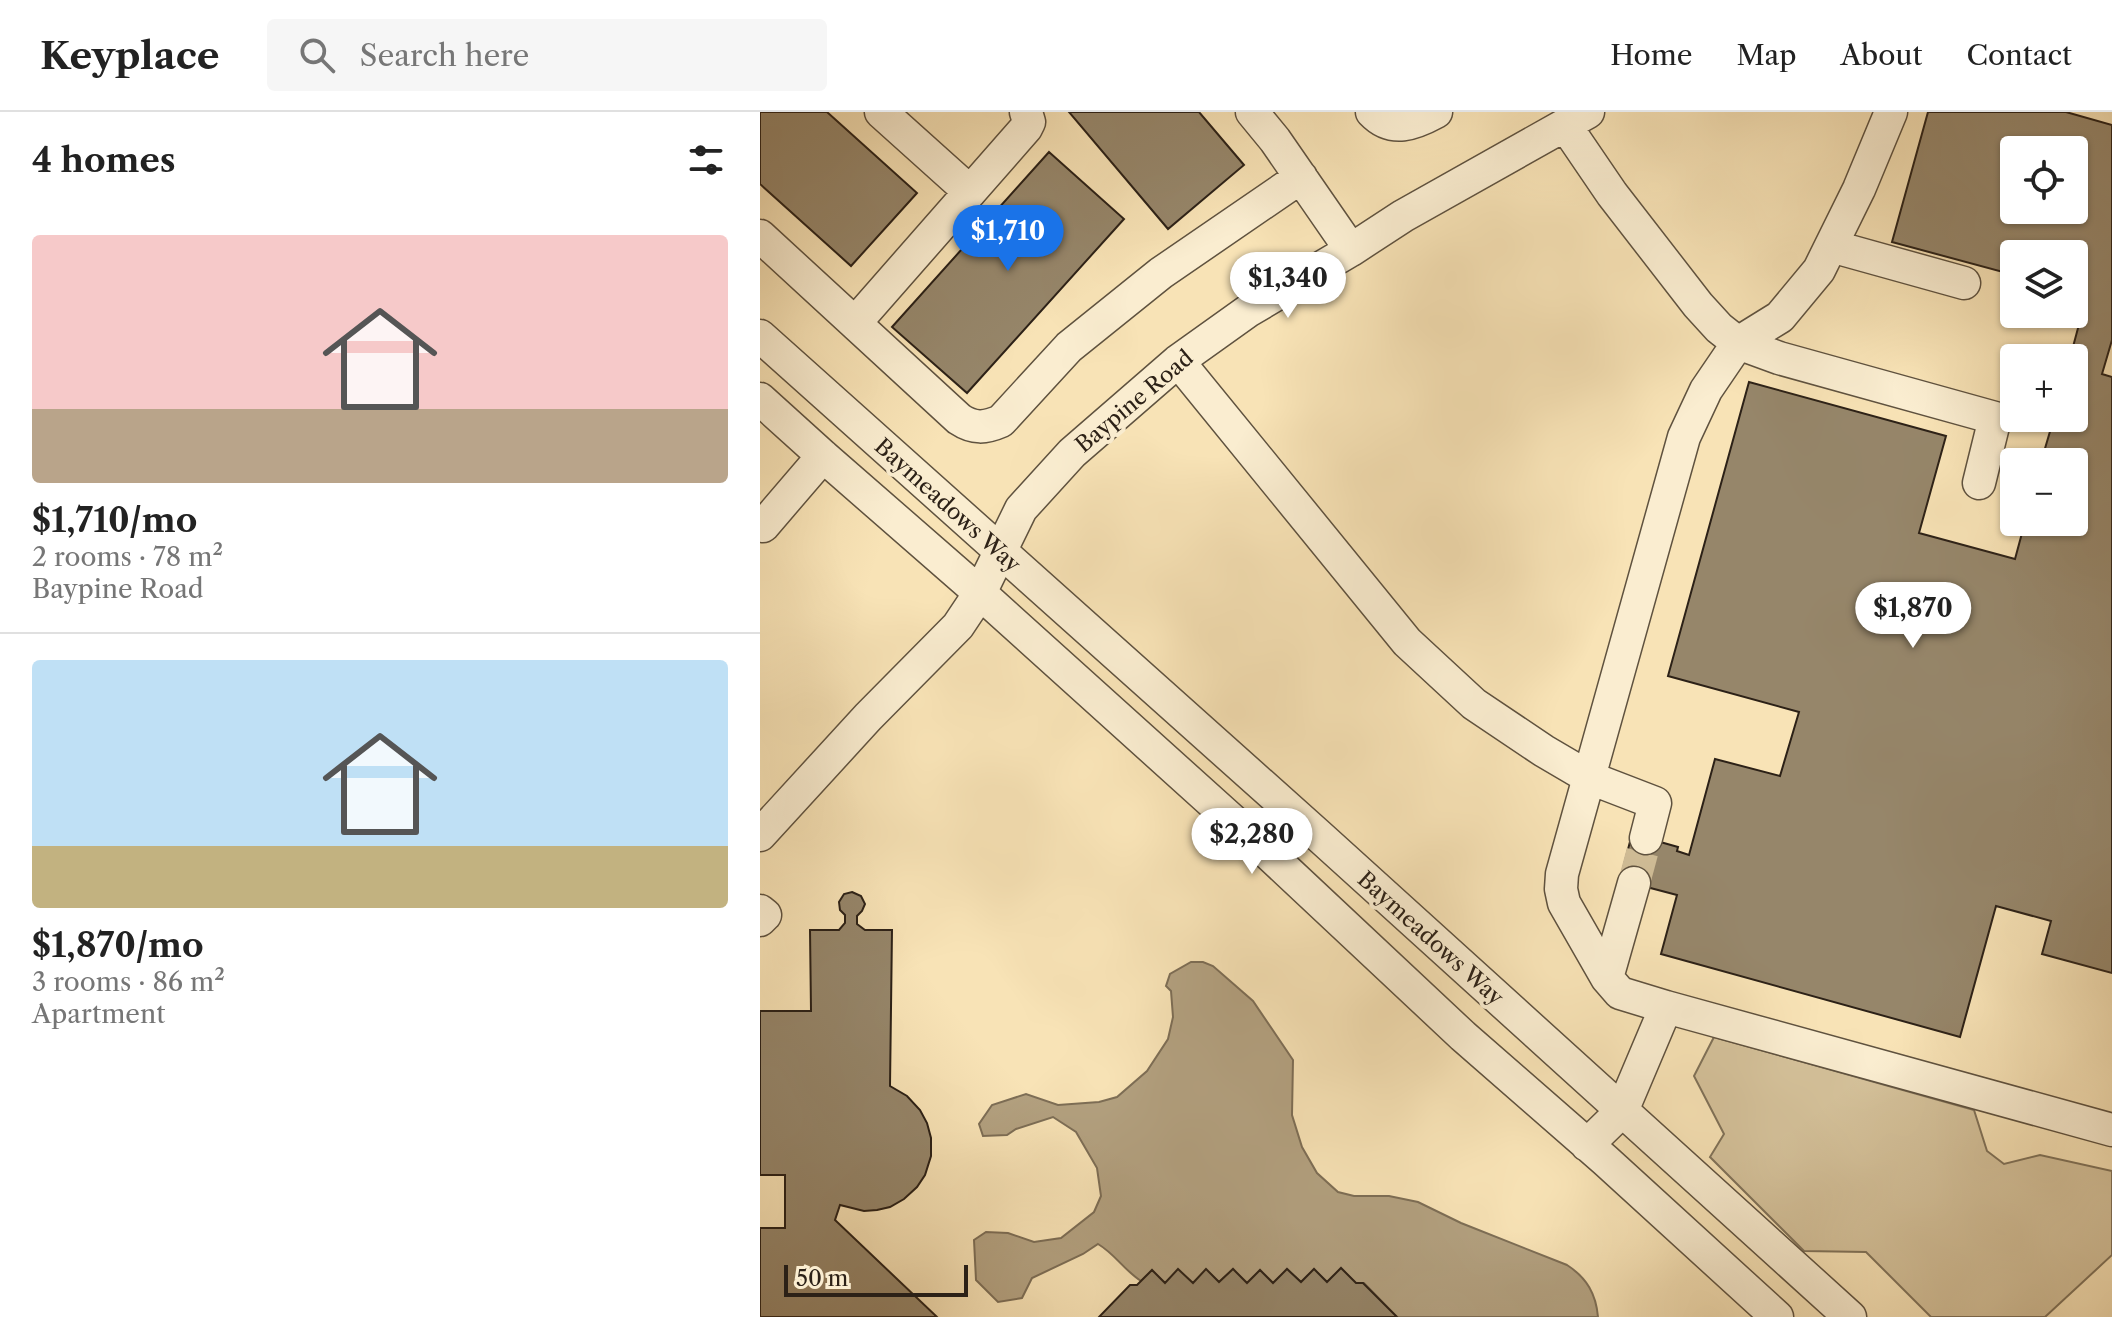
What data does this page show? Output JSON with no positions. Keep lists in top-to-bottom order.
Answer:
{
  "streets": {
    "street": ["Baypine Road", "Baymeadows Way"]
  },
  "crossings": [
    ["Baypine Road", "Baymeadows Way"]
  ],
  "scale_bar": "50 m",
  "page": {
    "header": "Keyplace",
    "search": "Search here",
    "nav": [
      "Home",
      "Map",
      "About",
      "Contact"
    ],
    "heading": "4 homes",
    "map_buttons": ["+", "−"],
    "price": [
      "$1,710",
      "$1,340",
      "$1,870",
      "$2,280"
    ],
    "list": [
      {
        "name": "$1,710/mo",
        "note": "2 rooms · 78 m² · Baypine Road"
      },
      {
        "name": "$1,870/mo",
        "note": "3 rooms · 86 m² · Apartment"
      }
    ],
    "scale": "50 m"
  }
}
